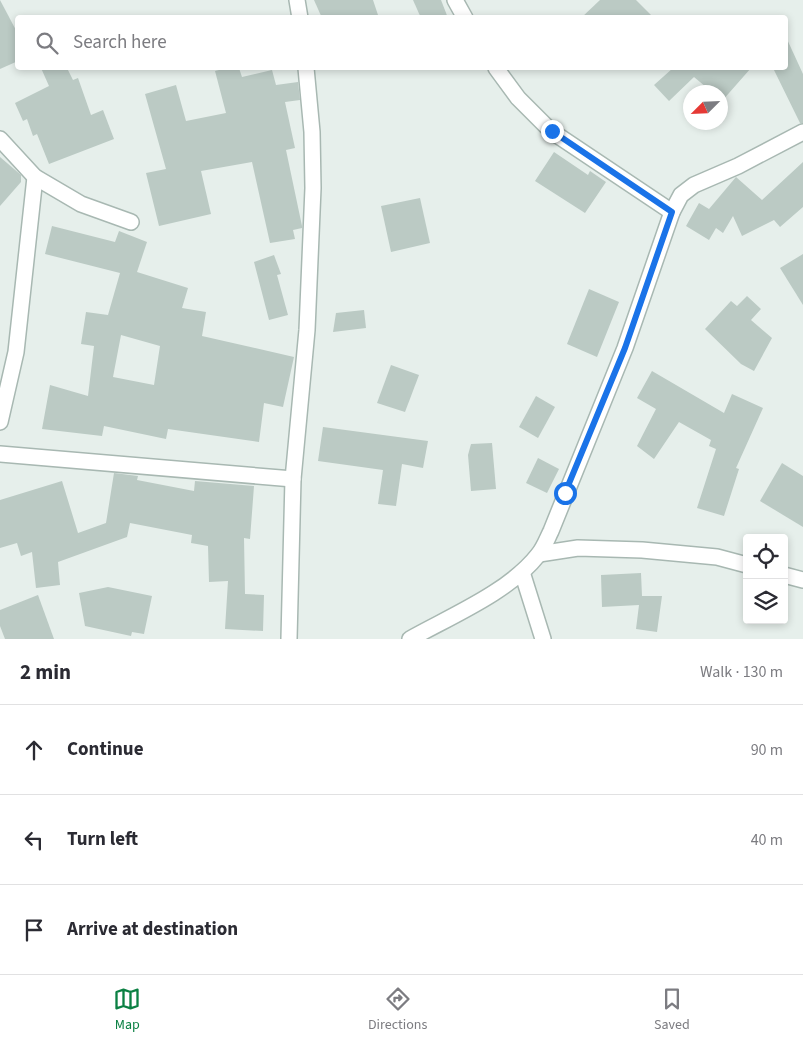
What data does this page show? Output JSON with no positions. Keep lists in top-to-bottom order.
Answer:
{
  "north": "bottom left",
  "page": {
    "search": "Search here",
    "heading": ["2 min", "Walk · 130 m"],
    "list": [
      ["Continue", "90 m"],
      ["Turn left", "40 m"],
      "Arrive at destination"
    ],
    "nav": ["Map", "Directions", "Saved"]
  }
}
